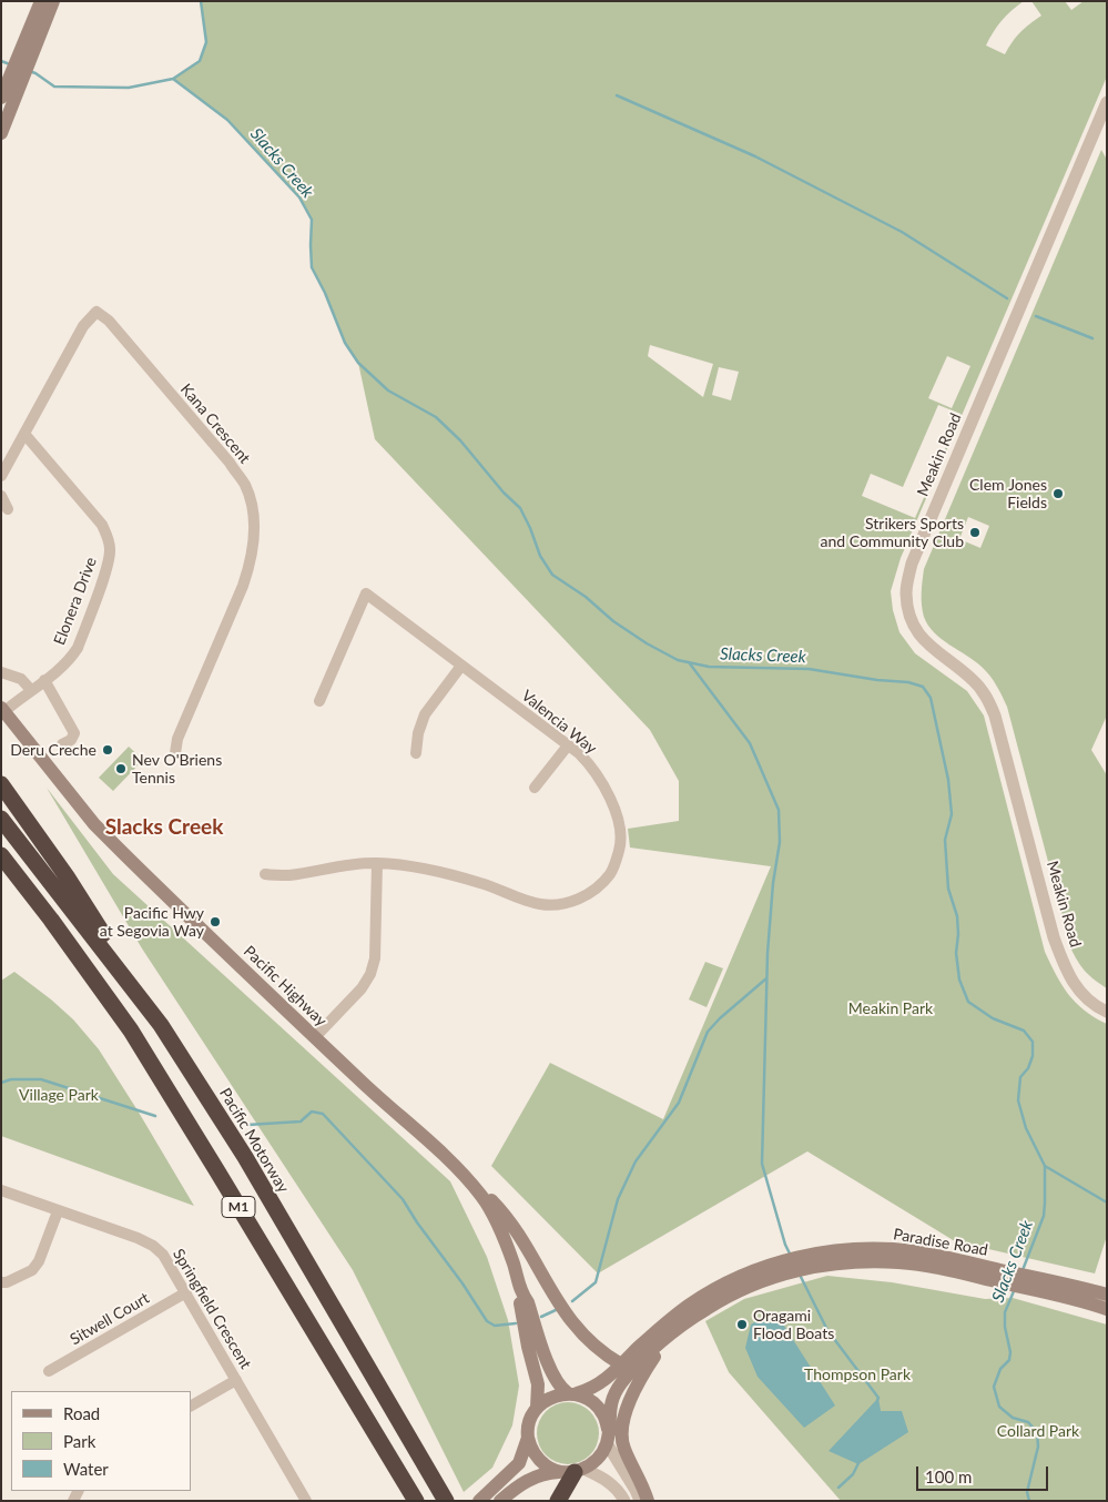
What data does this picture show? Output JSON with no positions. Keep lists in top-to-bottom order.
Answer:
{
  "streets": {
    "highway": ["Pacific Motorway", "M1"],
    "main road": ["Pacific Highway", "Paradise Road"],
    "street": [
      "Kana Crescent",
      "Meakin Road",
      "Elonera Drive",
      "Valencia Way",
      "Springfield Crescent",
      "Sitwell Court"
    ]
  },
  "crossings": [
    ["Kana Crescent", "Elonera Drive"],
    ["Elonera Drive", "Pacific Highway"],
    ["Pacific Highway", "Paradise Road"],
    ["Springfield Crescent", "Sitwell Court"]
  ],
  "districts": ["Slacks Creek"],
  "water": ["Slacks Creek"],
  "parks": [
    "Meakin Park",
    "Village Park",
    "Thompson Park",
    "Collard Park"
  ],
  "places": [
    "Clem Jones Fields",
    "Strikers Sports and Community Club",
    "Deru Creche",
    "Nev O'Briens Tennis",
    "Pacific Hwy at Segovia Way",
    "Oragami Flood Boats"
  ],
  "legend": ["Road", "Park", "Water"],
  "scale_bar": "100 m"
}
